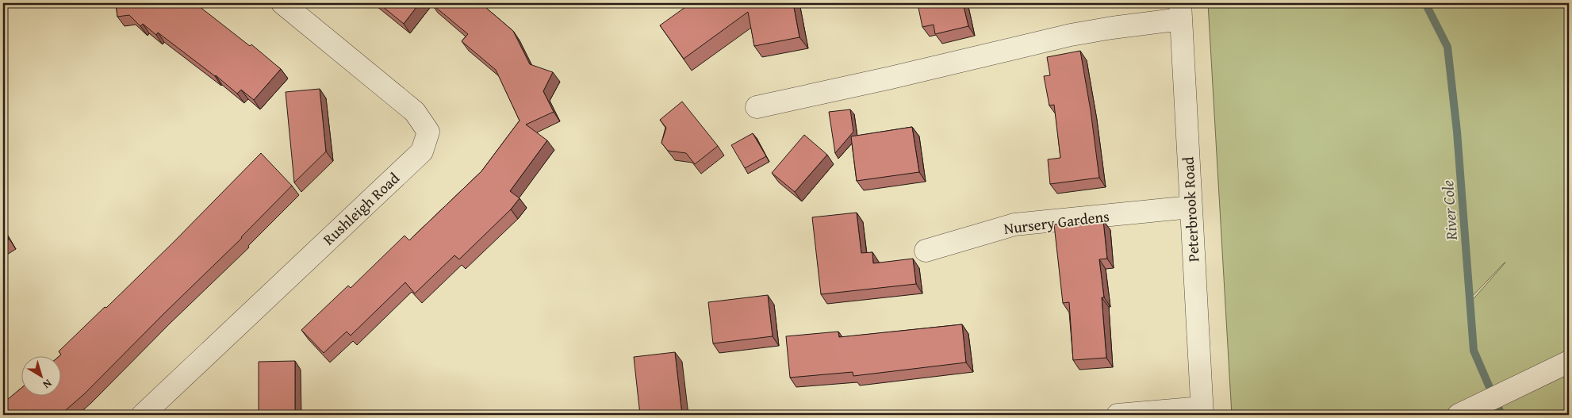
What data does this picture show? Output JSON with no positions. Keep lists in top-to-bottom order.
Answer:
{
  "streets": {
    "street": ["Rushleigh Road", "Peterbrook Road", "Nursery Gardens"]
  },
  "crossings": [
    ["Peterbrook Road", "Nursery Gardens"]
  ],
  "water": ["River Cole"],
  "north": "bottom right"
}
